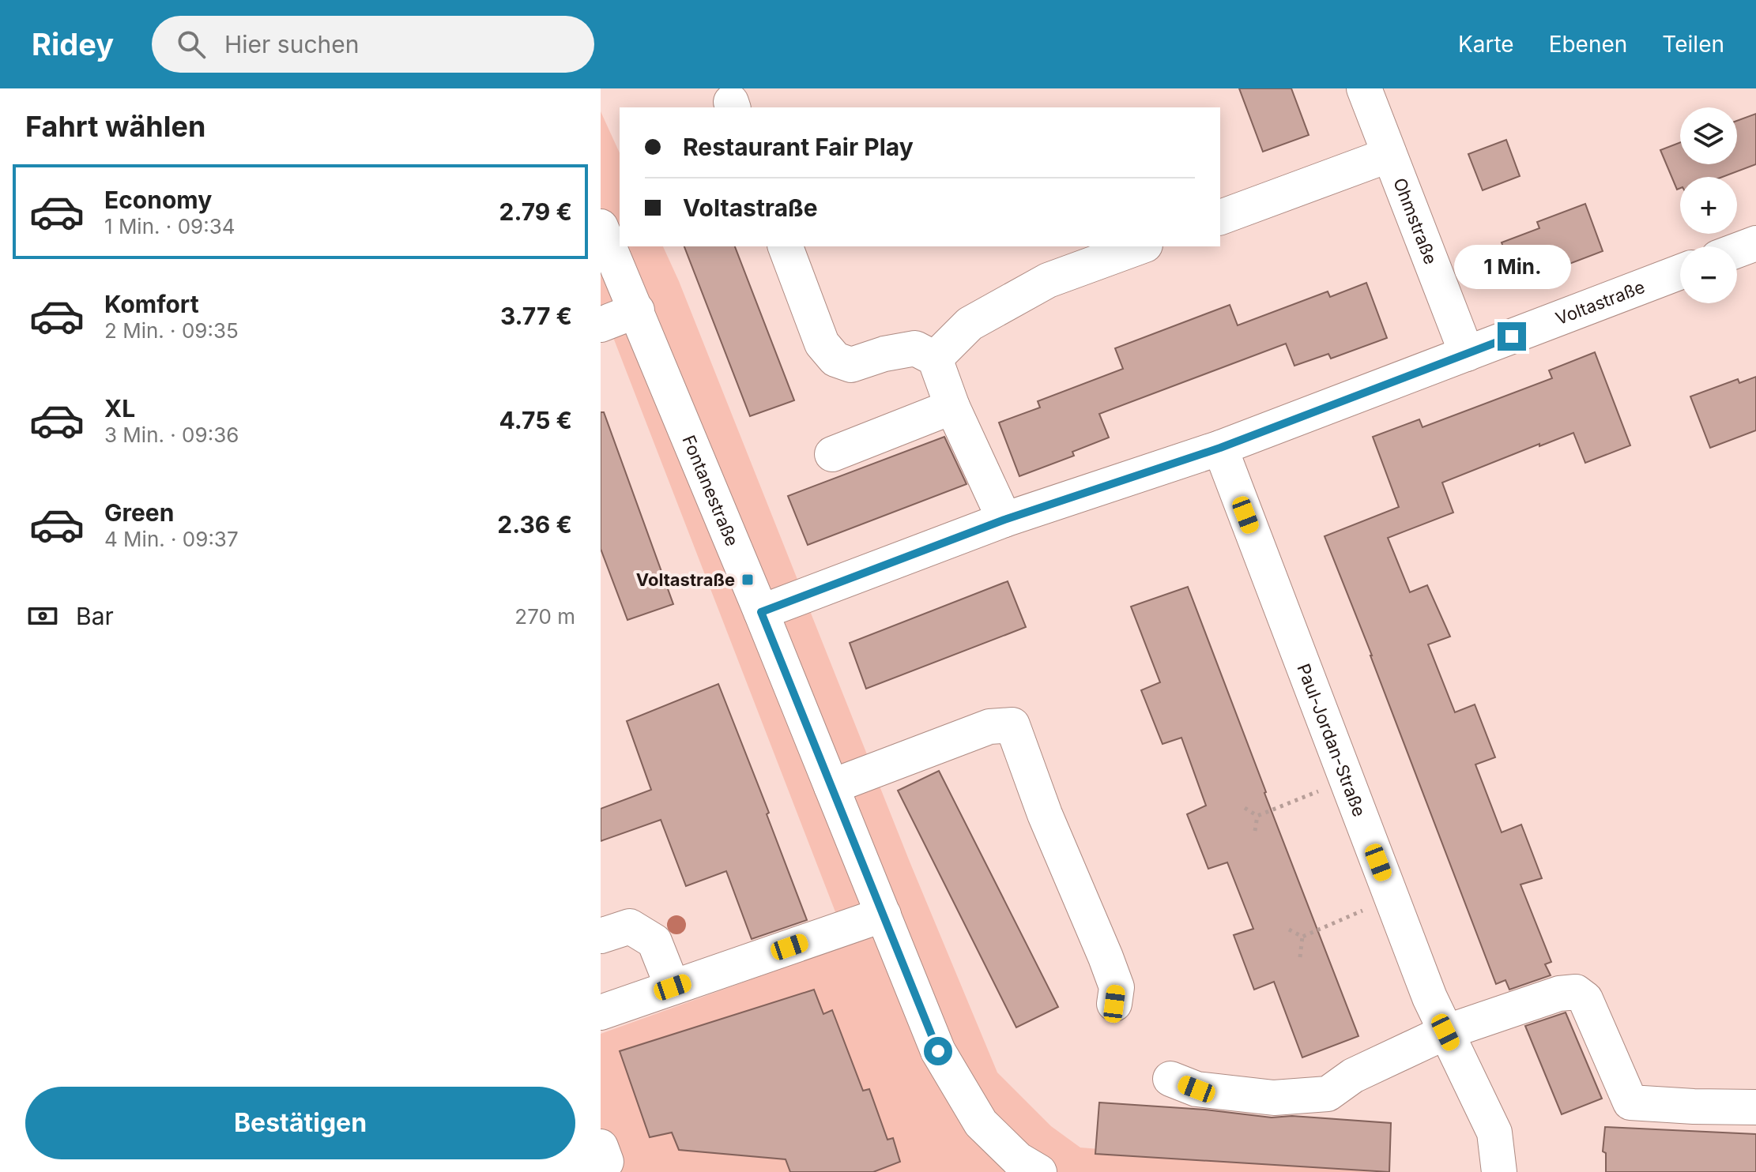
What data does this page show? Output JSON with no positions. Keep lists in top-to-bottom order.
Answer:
{
  "streets": {
    "street": [
      "Ohmstraße",
      "Voltastraße",
      "Fontanestraße",
      "Paul-Jordan-Straße"
    ]
  },
  "crossings": [
    ["Ohmstraße", "Voltastraße"],
    ["Voltastraße", "Fontanestraße"],
    ["Voltastraße", "Paul-Jordan-Straße"]
  ],
  "places": {
    "transit": ["Voltastraße"]
  },
  "page": {
    "header": "Ridey",
    "search": "Hier suchen",
    "nav": ["Karte", "Ebenen", "Teilen"],
    "heading": "Fahrt wählen",
    "map_buttons": ["+", "−"],
    "banner": ["Restaurant Fair Play", "Voltastraße"],
    "list": [
      {
        "name": "Economy",
        "note": "1 Min. · 09:34",
        "value": "2.79 €"
      },
      {
        "name": "Komfort",
        "note": "2 Min. · 09:35",
        "value": "3.77 €"
      },
      {
        "name": "XL",
        "note": "3 Min. · 09:36",
        "value": "4.75 €"
      },
      {
        "name": "Green",
        "note": "4 Min. · 09:37",
        "value": "2.36 €"
      }
    ],
    "bubble": "1 Min.",
    "pay": ["Bar", "270 m"],
    "buttons": "Bestätigen"
  }
}
